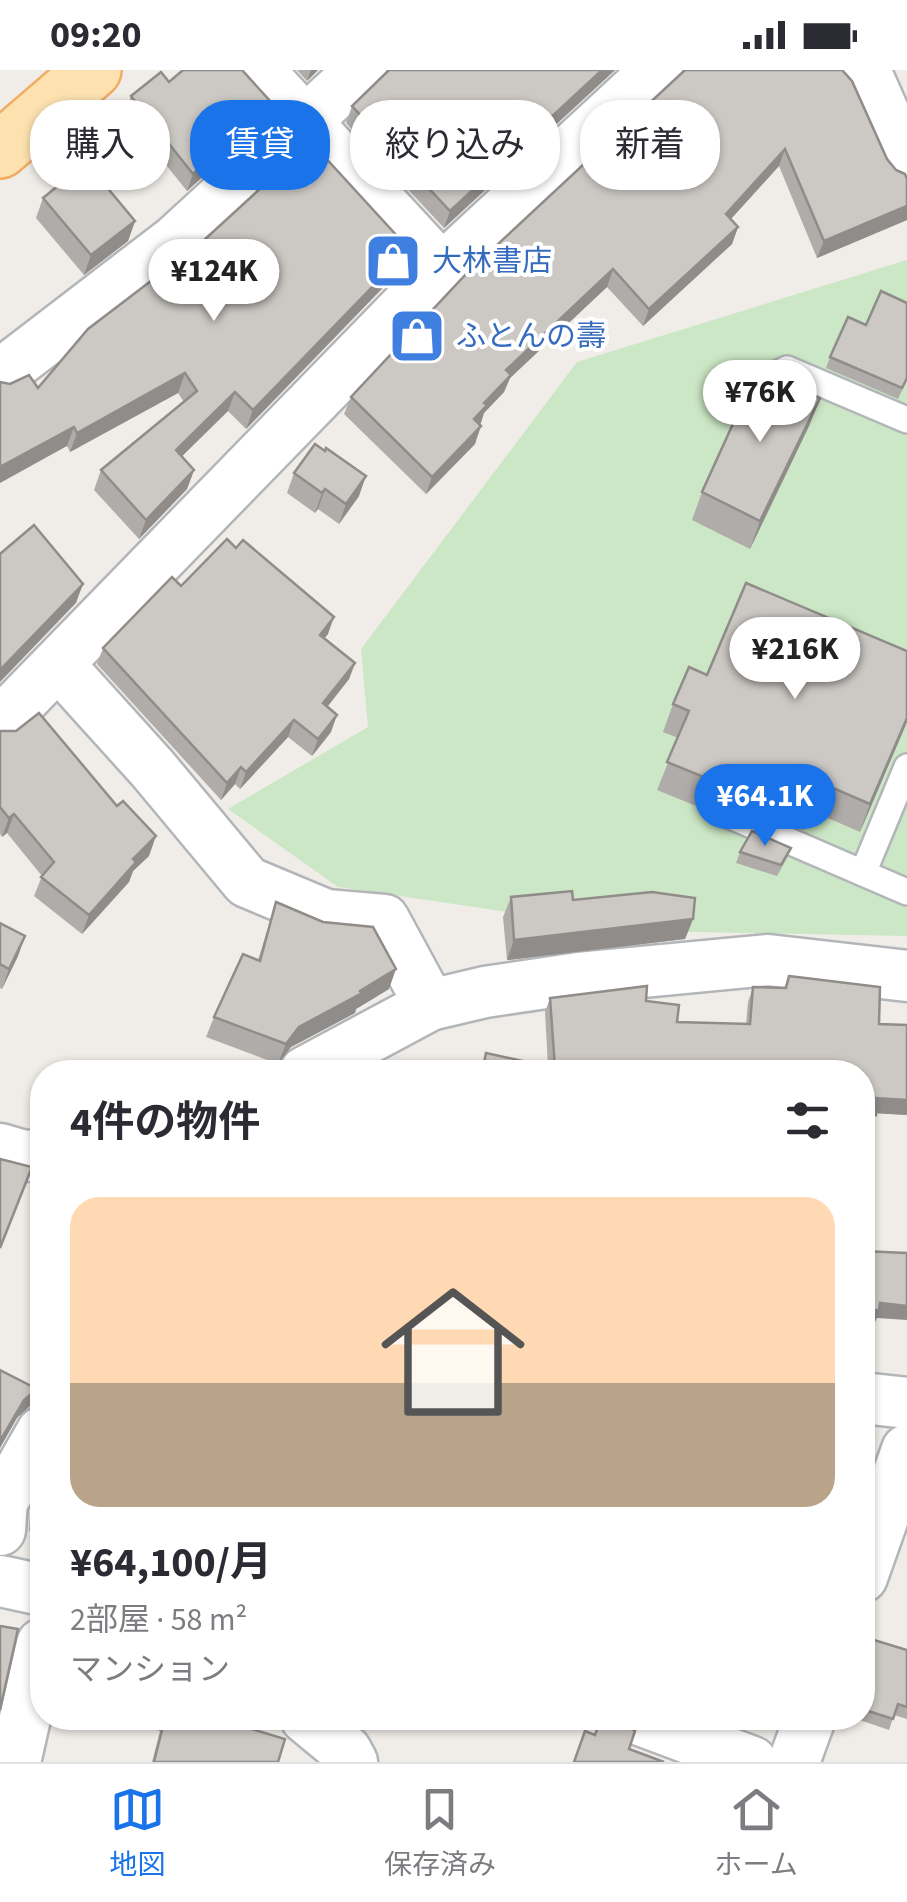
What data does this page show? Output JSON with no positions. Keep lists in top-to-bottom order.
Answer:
{
  "places": {
    "shop": ["大林書店", "ふとんの壽"]
  },
  "page": {
    "status": "09:20",
    "chip": [
      "購入",
      "賃貸",
      "絞り込み",
      "新着"
    ],
    "price": [
      "¥124K",
      "¥76K",
      "¥216K",
      "¥64.1K"
    ],
    "heading": "4件の物件",
    "list": [
      {
        "name": "¥64,100/月",
        "note": "2部屋 · 58 m² · マンション"
      }
    ],
    "tabs": ["地図", "保存済み", "ホーム"]
  }
}
